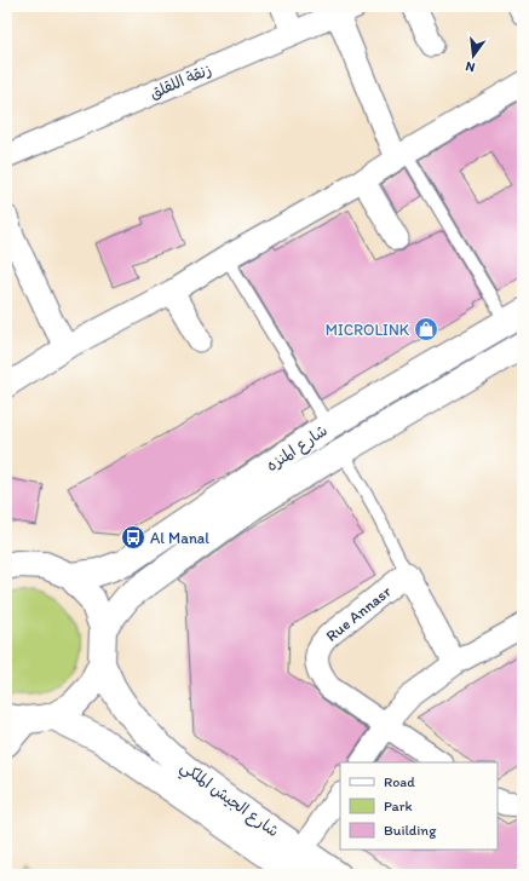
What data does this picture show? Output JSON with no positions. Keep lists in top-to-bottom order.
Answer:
{
  "streets": {
    "street": [
      "زنقة اللقلق",
      "شارع المنزه",
      "Rue Annasr",
      "شارع الجيش الملكي"
    ]
  },
  "places": {
    "shop": ["MICROLINK"],
    "bus stop": ["Al Manal"]
  },
  "legend": ["Road", "Park", "Building"],
  "north": "bottom"
}
